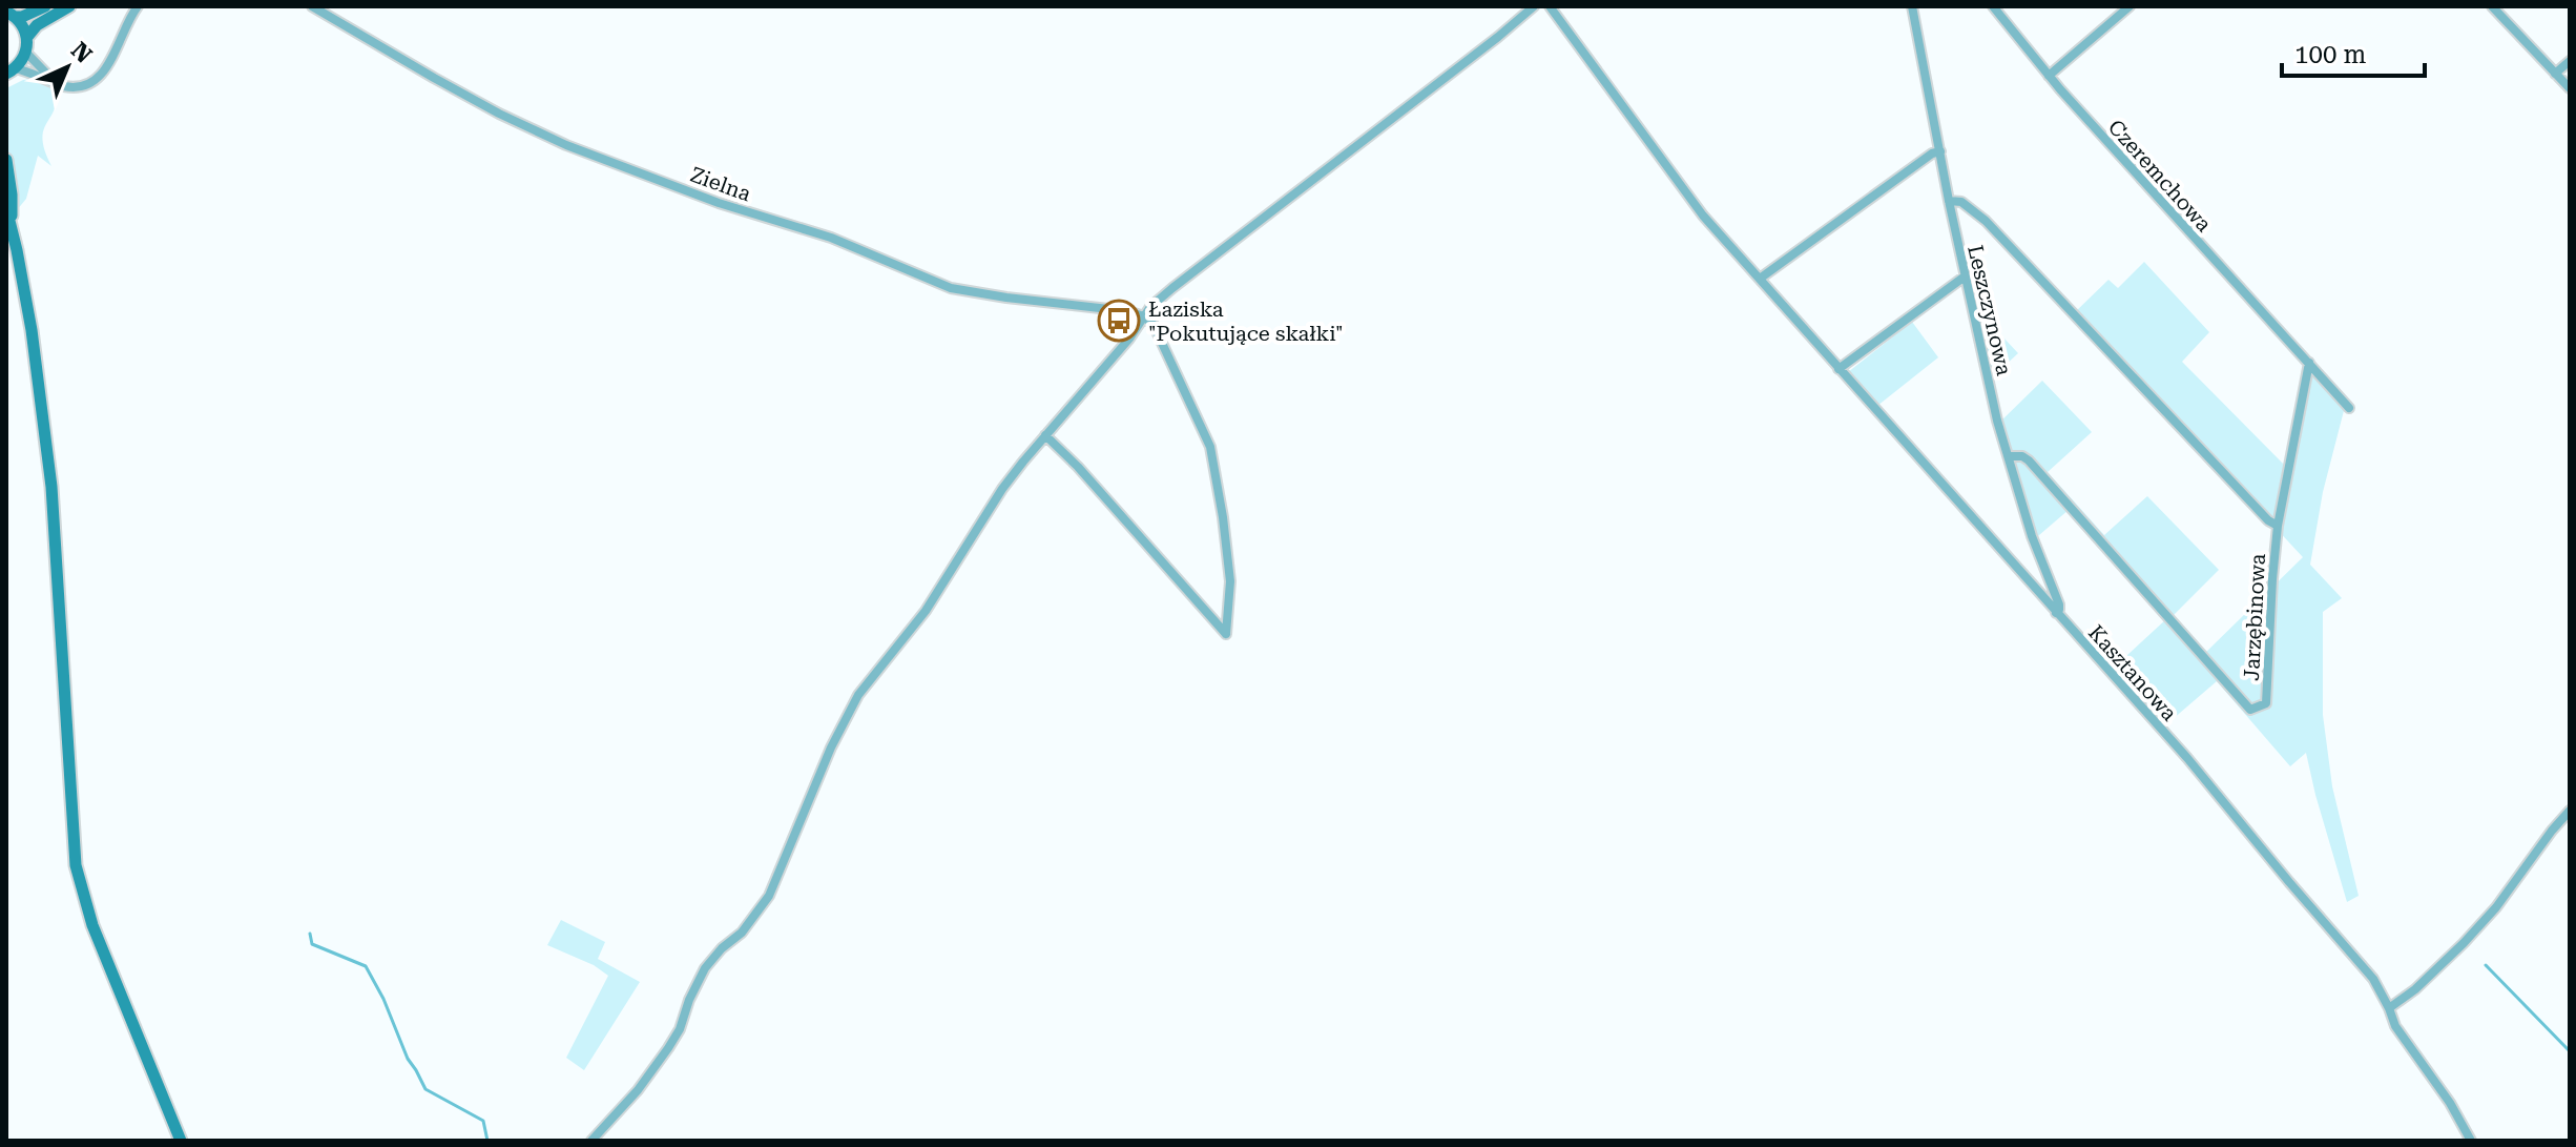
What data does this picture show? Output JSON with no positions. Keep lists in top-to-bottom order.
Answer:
{
  "streets": {
    "street": [
      "Czeremchowa",
      "Zielna",
      "Leszczynowa",
      "Jarzębinowa",
      "Kasztanowa"
    ]
  },
  "crossings": [
    ["Leszczynowa", "Jarzębinowa"],
    ["Leszczynowa", "Kasztanowa"]
  ],
  "places": {
    "bus stop": ["Łaziska \"Pokutujące skałki\""]
  },
  "scale_bar": "100 m",
  "north": "top right"
}
